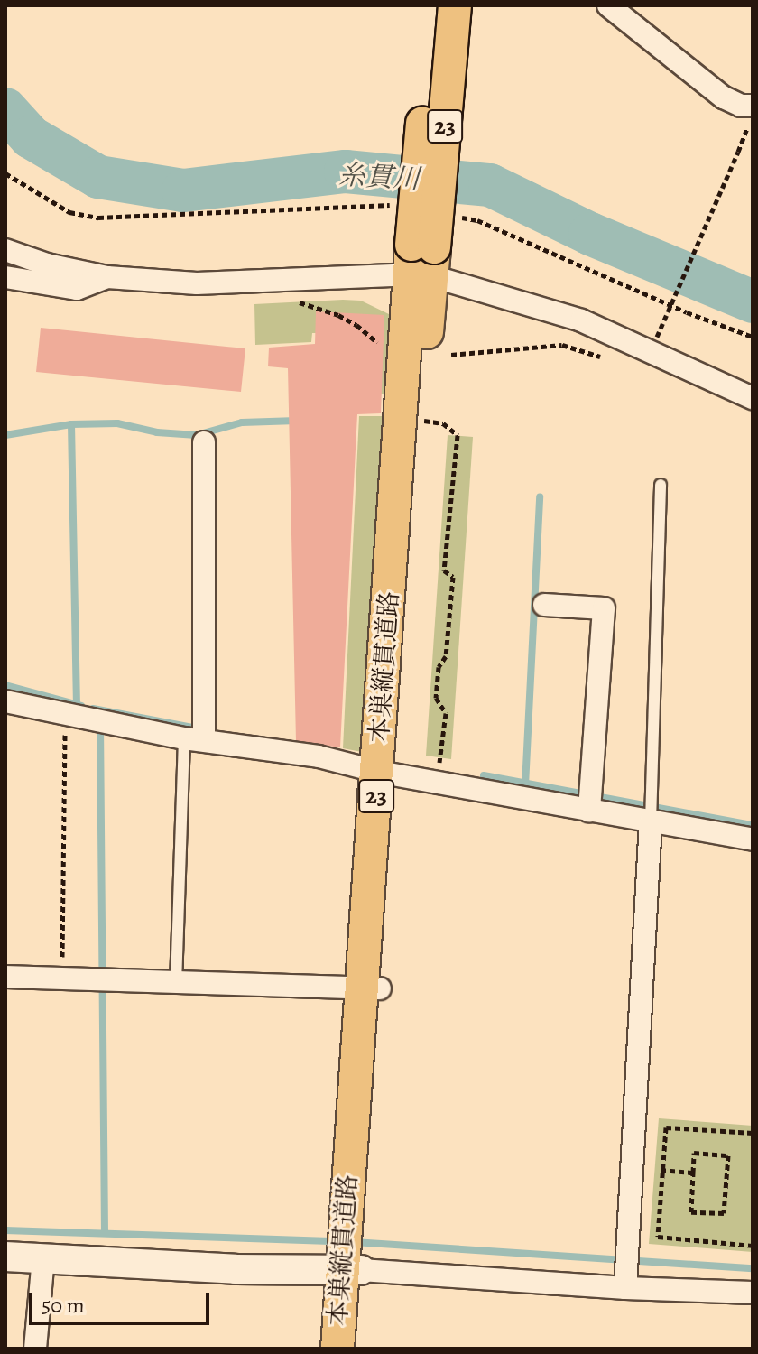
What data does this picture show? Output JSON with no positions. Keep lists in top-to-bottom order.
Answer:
{
  "streets": {
    "main road": ["23", "本巣縦貫道路"]
  },
  "crossings": [
    ["23", "本巣縦貫道路"]
  ],
  "water": ["糸貫川"],
  "scale_bar": "50 m"
}
